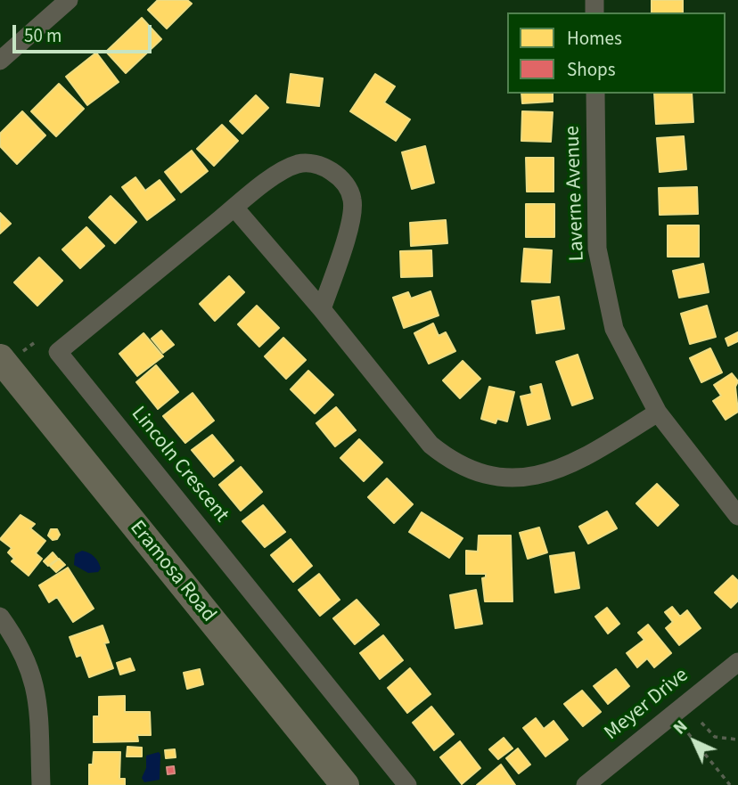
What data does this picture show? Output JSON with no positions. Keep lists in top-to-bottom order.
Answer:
{
  "streets": {
    "main road": ["Eramosa Road"],
    "street": ["Laverne Avenue", "Lincoln Crescent", "Meyer Drive"]
  },
  "legend": ["Homes", "Shops"],
  "scale_bar": "50 m",
  "north": "top left"
}
